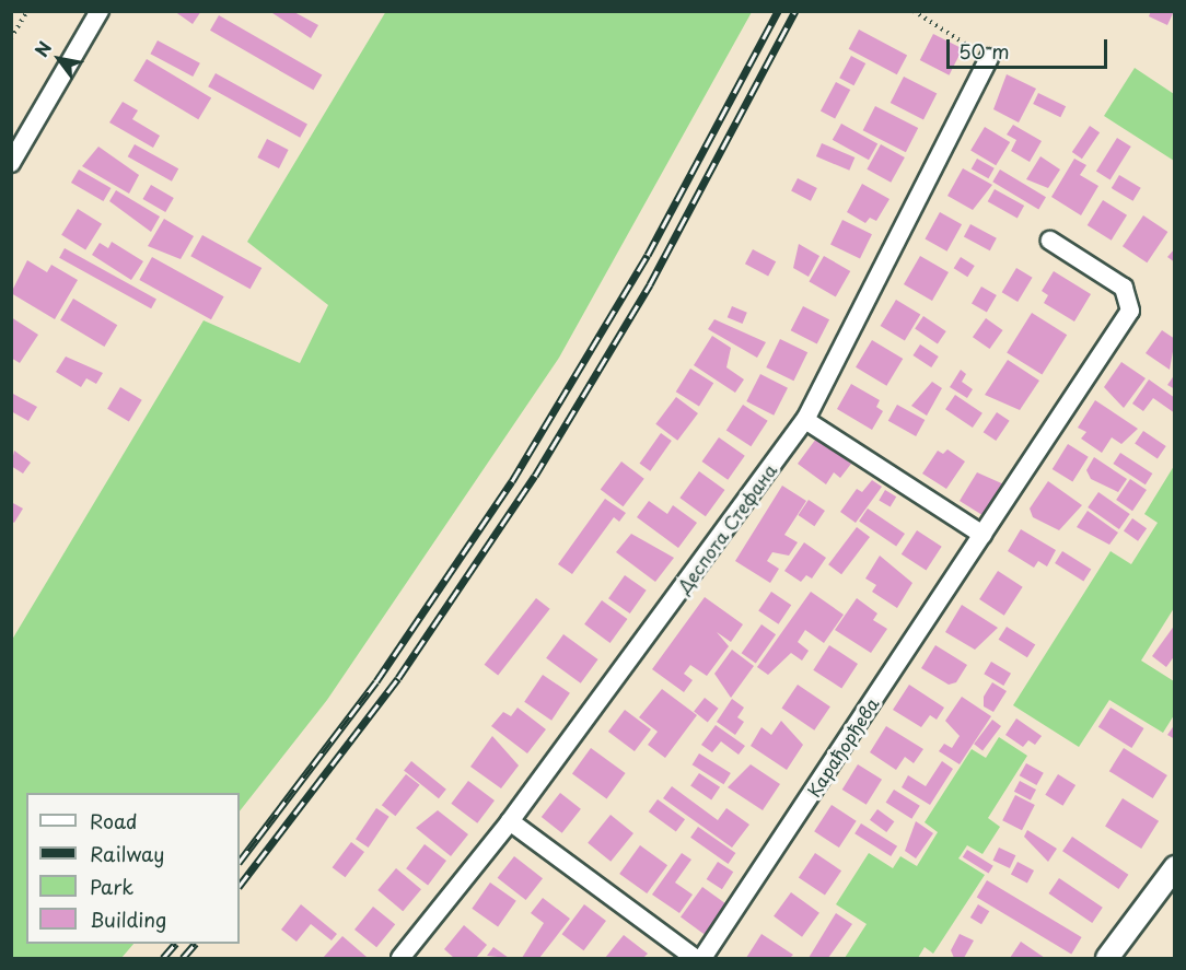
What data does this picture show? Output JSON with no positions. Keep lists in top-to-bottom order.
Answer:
{
  "streets": {
    "street": ["Деспота Стефана", "Карађорђева"]
  },
  "legend": [
    "Road",
    "Railway",
    "Park",
    "Building"
  ],
  "scale_bar": "50 m",
  "north": "top left"
}
